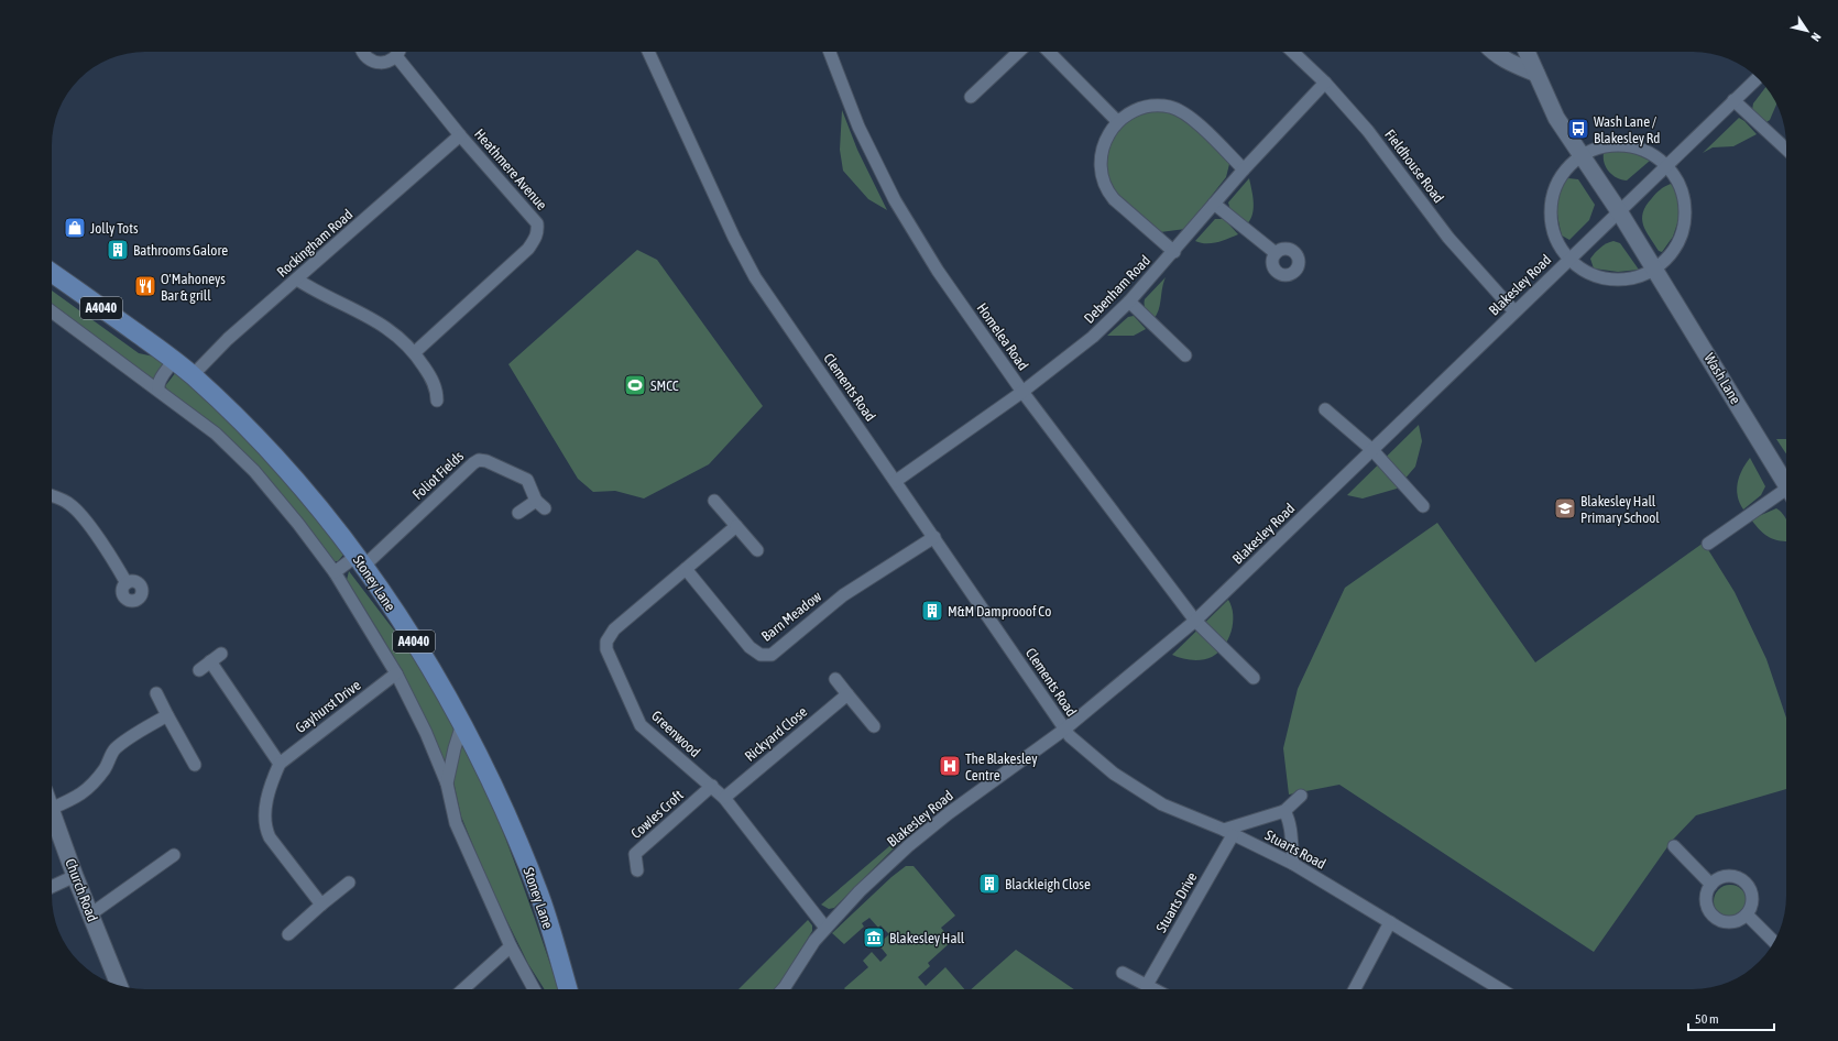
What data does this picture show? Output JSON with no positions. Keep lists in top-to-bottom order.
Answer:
{
  "streets": {
    "main road": ["A4040", "Stoney Lane"],
    "street": [
      "Fieldhouse Road",
      "Heathmere Avenue",
      "Rockingham Road",
      "Blakesley Road",
      "Debenham Road",
      "Homelea Road",
      "Wash Lane",
      "Clements Road",
      "Foliot Fields",
      "Barn Meadow",
      "Gayhurst Drive",
      "Greenwood",
      "Rickyard Close",
      "Cowles Croft",
      "Stuarts Road",
      "Church Road",
      "Stuarts Drive"
    ]
  },
  "crossings": [
    ["Fieldhouse Road", "Blakesley Road"],
    ["Fieldhouse Road", "Debenham Road"],
    ["Heathmere Avenue", "Rockingham Road"],
    ["Rockingham Road", "Stoney Lane"],
    ["Blakesley Road", "Homelea Road"],
    ["Blakesley Road", "Wash Lane"],
    ["Blakesley Road", "Clements Road"],
    ["Blakesley Road", "Greenwood"],
    ["Blakesley Road", "Stuarts Road"],
    ["Debenham Road", "Homelea Road"],
    ["Debenham Road", "Clements Road"],
    ["Clements Road", "Barn Meadow"],
    ["Clements Road", "Stuarts Road"],
    ["Foliot Fields", "Stoney Lane"],
    ["Barn Meadow", "Greenwood"],
    ["Greenwood", "Rickyard Close"],
    ["Greenwood", "Cowles Croft"],
    ["Stuarts Road", "Stuarts Drive"]
  ],
  "places": {
    "bus stop": ["Wash Lane / Blakesley Rd"],
    "shop": ["Jolly Tots"],
    "building": ["Bathrooms Galore", "M&M Damprooof Co", "Blackleigh Close"],
    "restaurant": ["O'Mahoneys Bar & grill"],
    "sports": ["SMCC"],
    "school or university": ["Blakesley Hall Primary School"],
    "hospital": ["The Blakesley Centre"],
    "museum": ["Blakesley Hall"]
  },
  "scale_bar": "50 m",
  "north": "bottom right"
}
